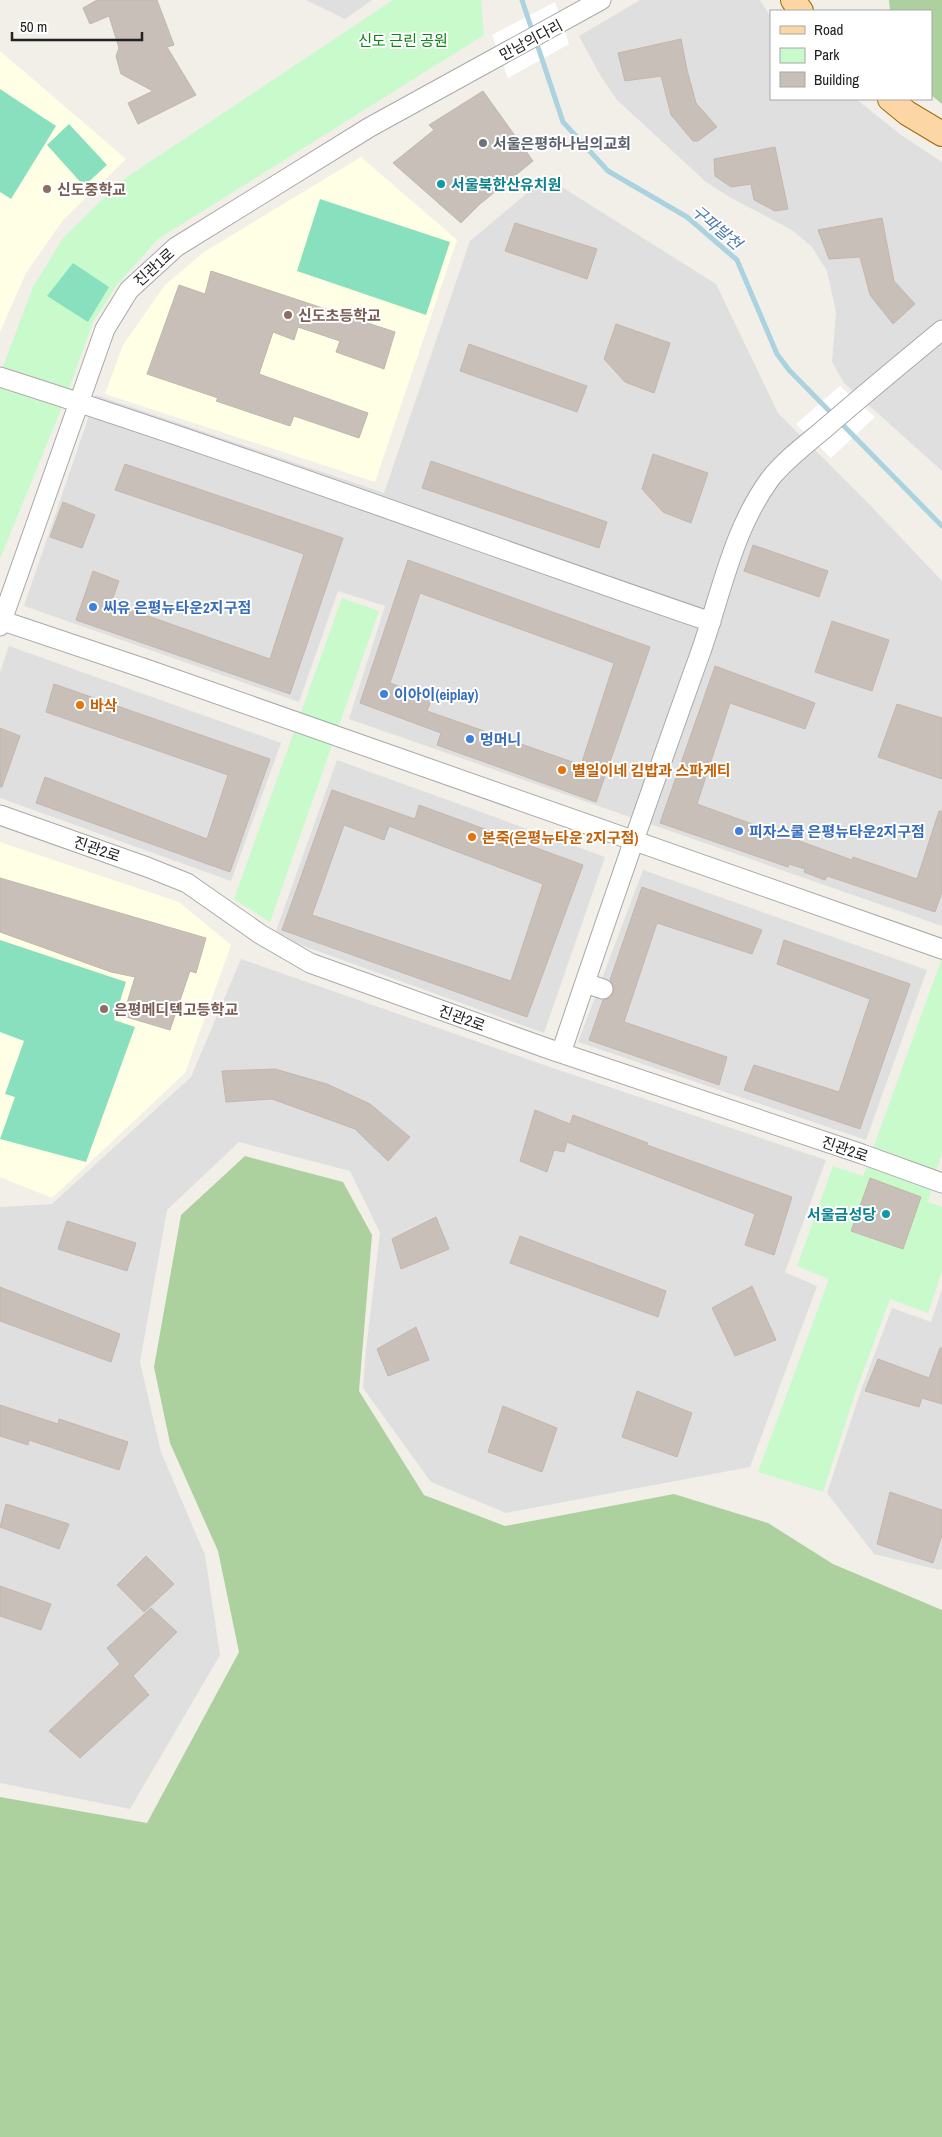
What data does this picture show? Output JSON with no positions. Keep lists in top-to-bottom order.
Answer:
{
  "streets": {
    "street": ["만남의다리", "진관1로", "진관2로"]
  },
  "crossings": [
    ["만남의다리", "진관1로"]
  ],
  "water": ["구파발천"],
  "parks": ["신도 근린 공원"],
  "places": [
    "서울은평하나님의교회",
    "서울북한산유치원",
    "신도중학교",
    "신도초등학교",
    "씨유 은평뉴타운2지구점",
    "이아이(eiplay)",
    "바삭",
    "멍머니",
    "별일이네 김밥과 스파게티",
    "피자스쿨 은평뉴타운2지구점",
    "본죽(은평뉴타운 2지구점)",
    "은평메디텍고등학교",
    "서울금성당"
  ],
  "legend": ["Road", "Park", "Building"],
  "scale_bar": "50 m"
}
